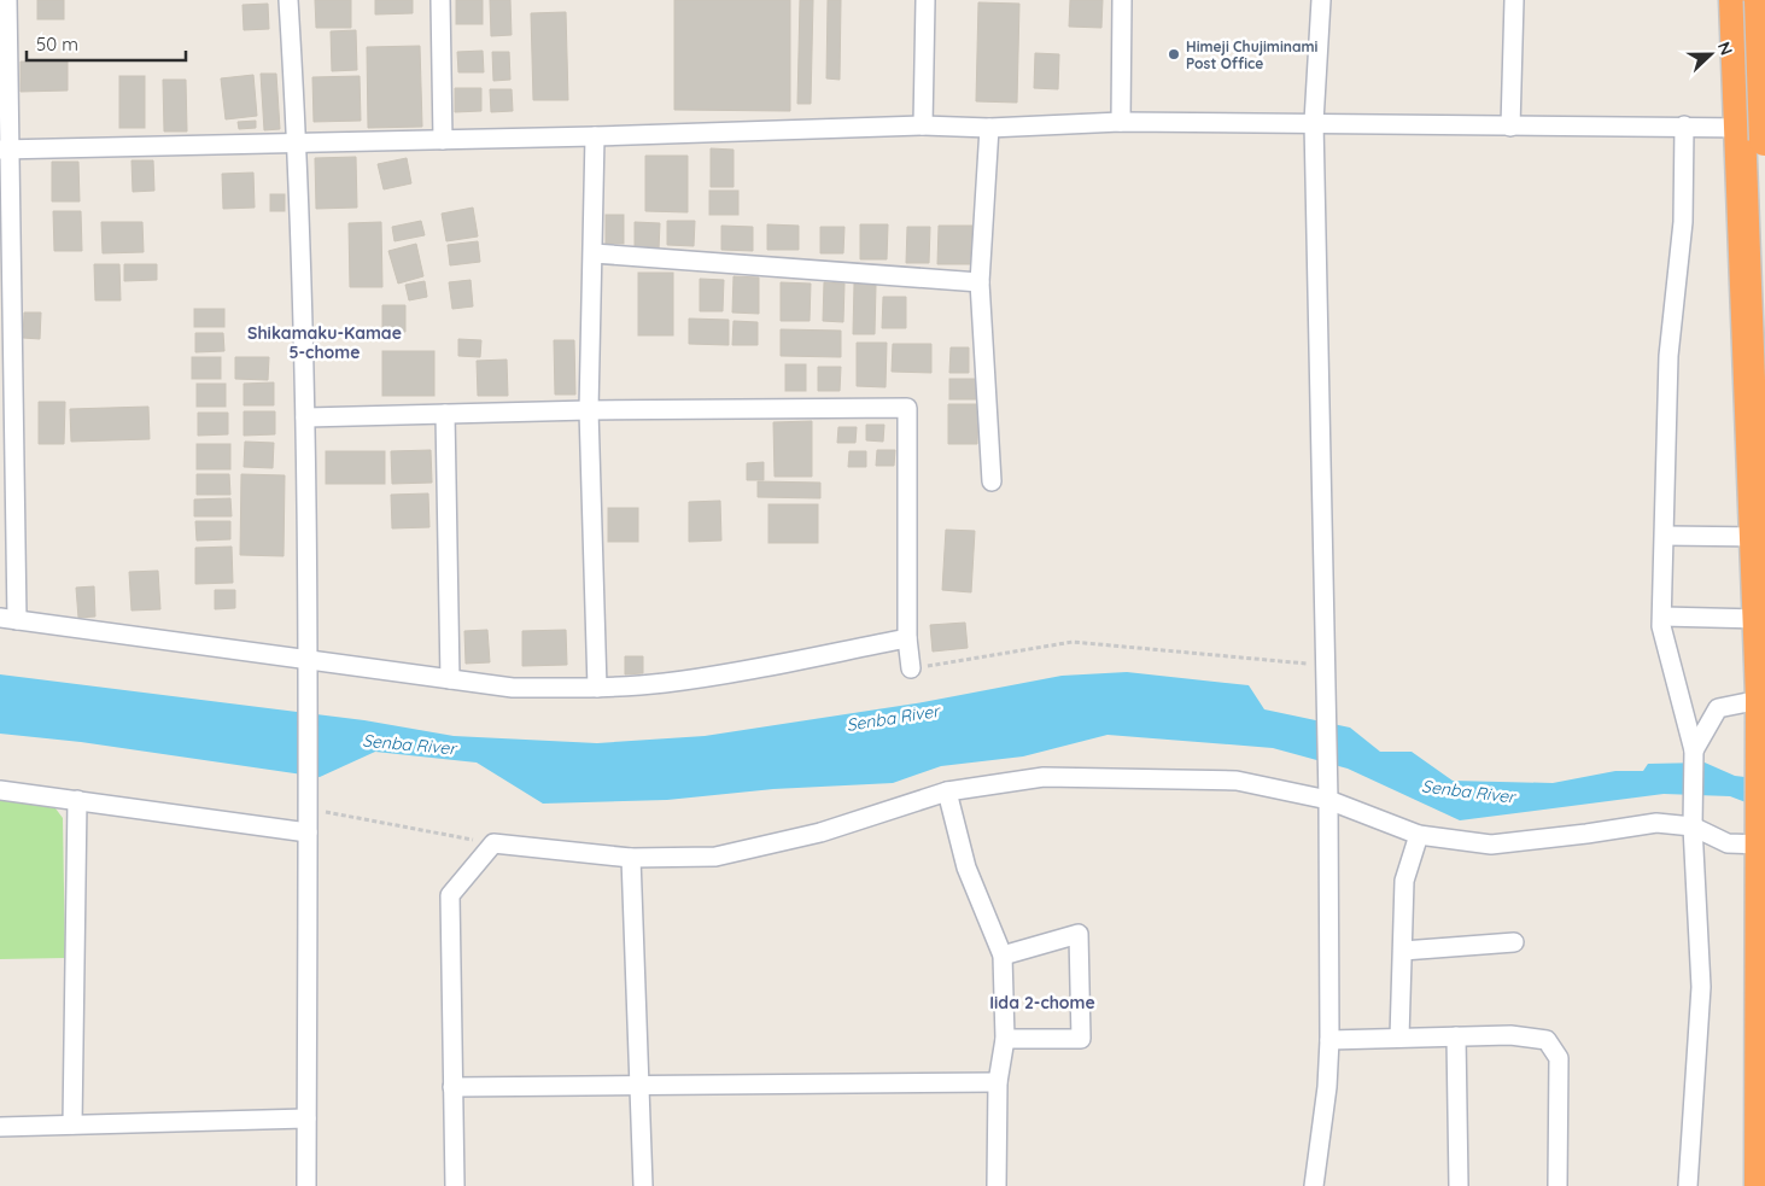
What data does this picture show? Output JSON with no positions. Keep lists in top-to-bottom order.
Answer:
{
  "districts": ["Shikamaku-Kamae 5-chome", "Iida 2-chome"],
  "water": ["Senba River"],
  "places": ["Himeji Chujiminami Post Office"],
  "scale_bar": "50 m",
  "north": "right"
}
